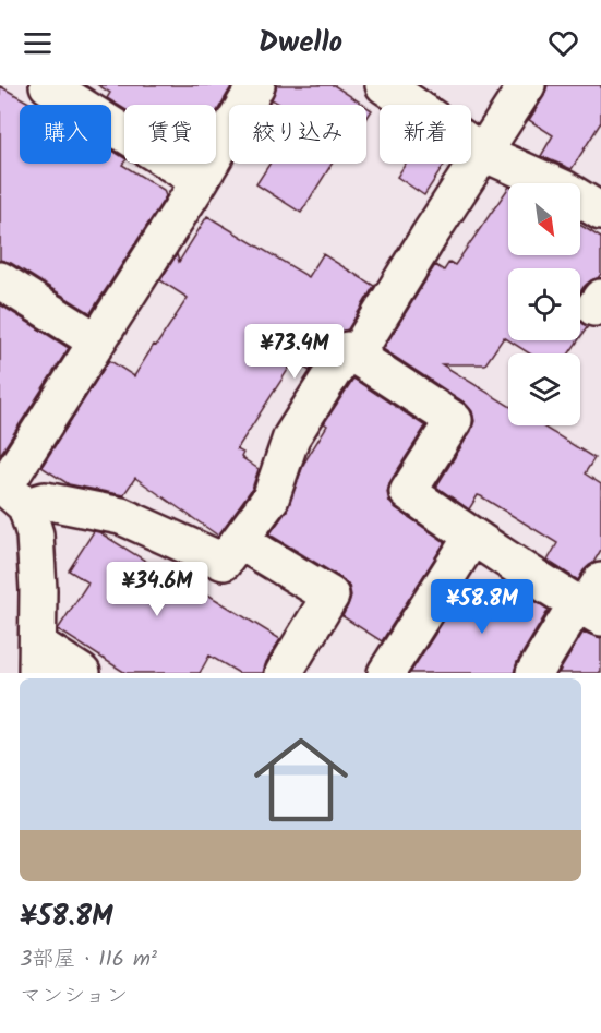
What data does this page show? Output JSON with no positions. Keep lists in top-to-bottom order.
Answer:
{
  "north": "bottom right",
  "page": {
    "header": "Dwello",
    "chip": [
      "購入",
      "賃貸",
      "絞り込み",
      "新着"
    ],
    "price": ["¥73.4M", "¥34.6M", "¥58.8M"],
    "list": [
      {
        "name": "¥58.8M",
        "note": "3部屋 · 116 m² · マンション"
      }
    ]
  }
}
